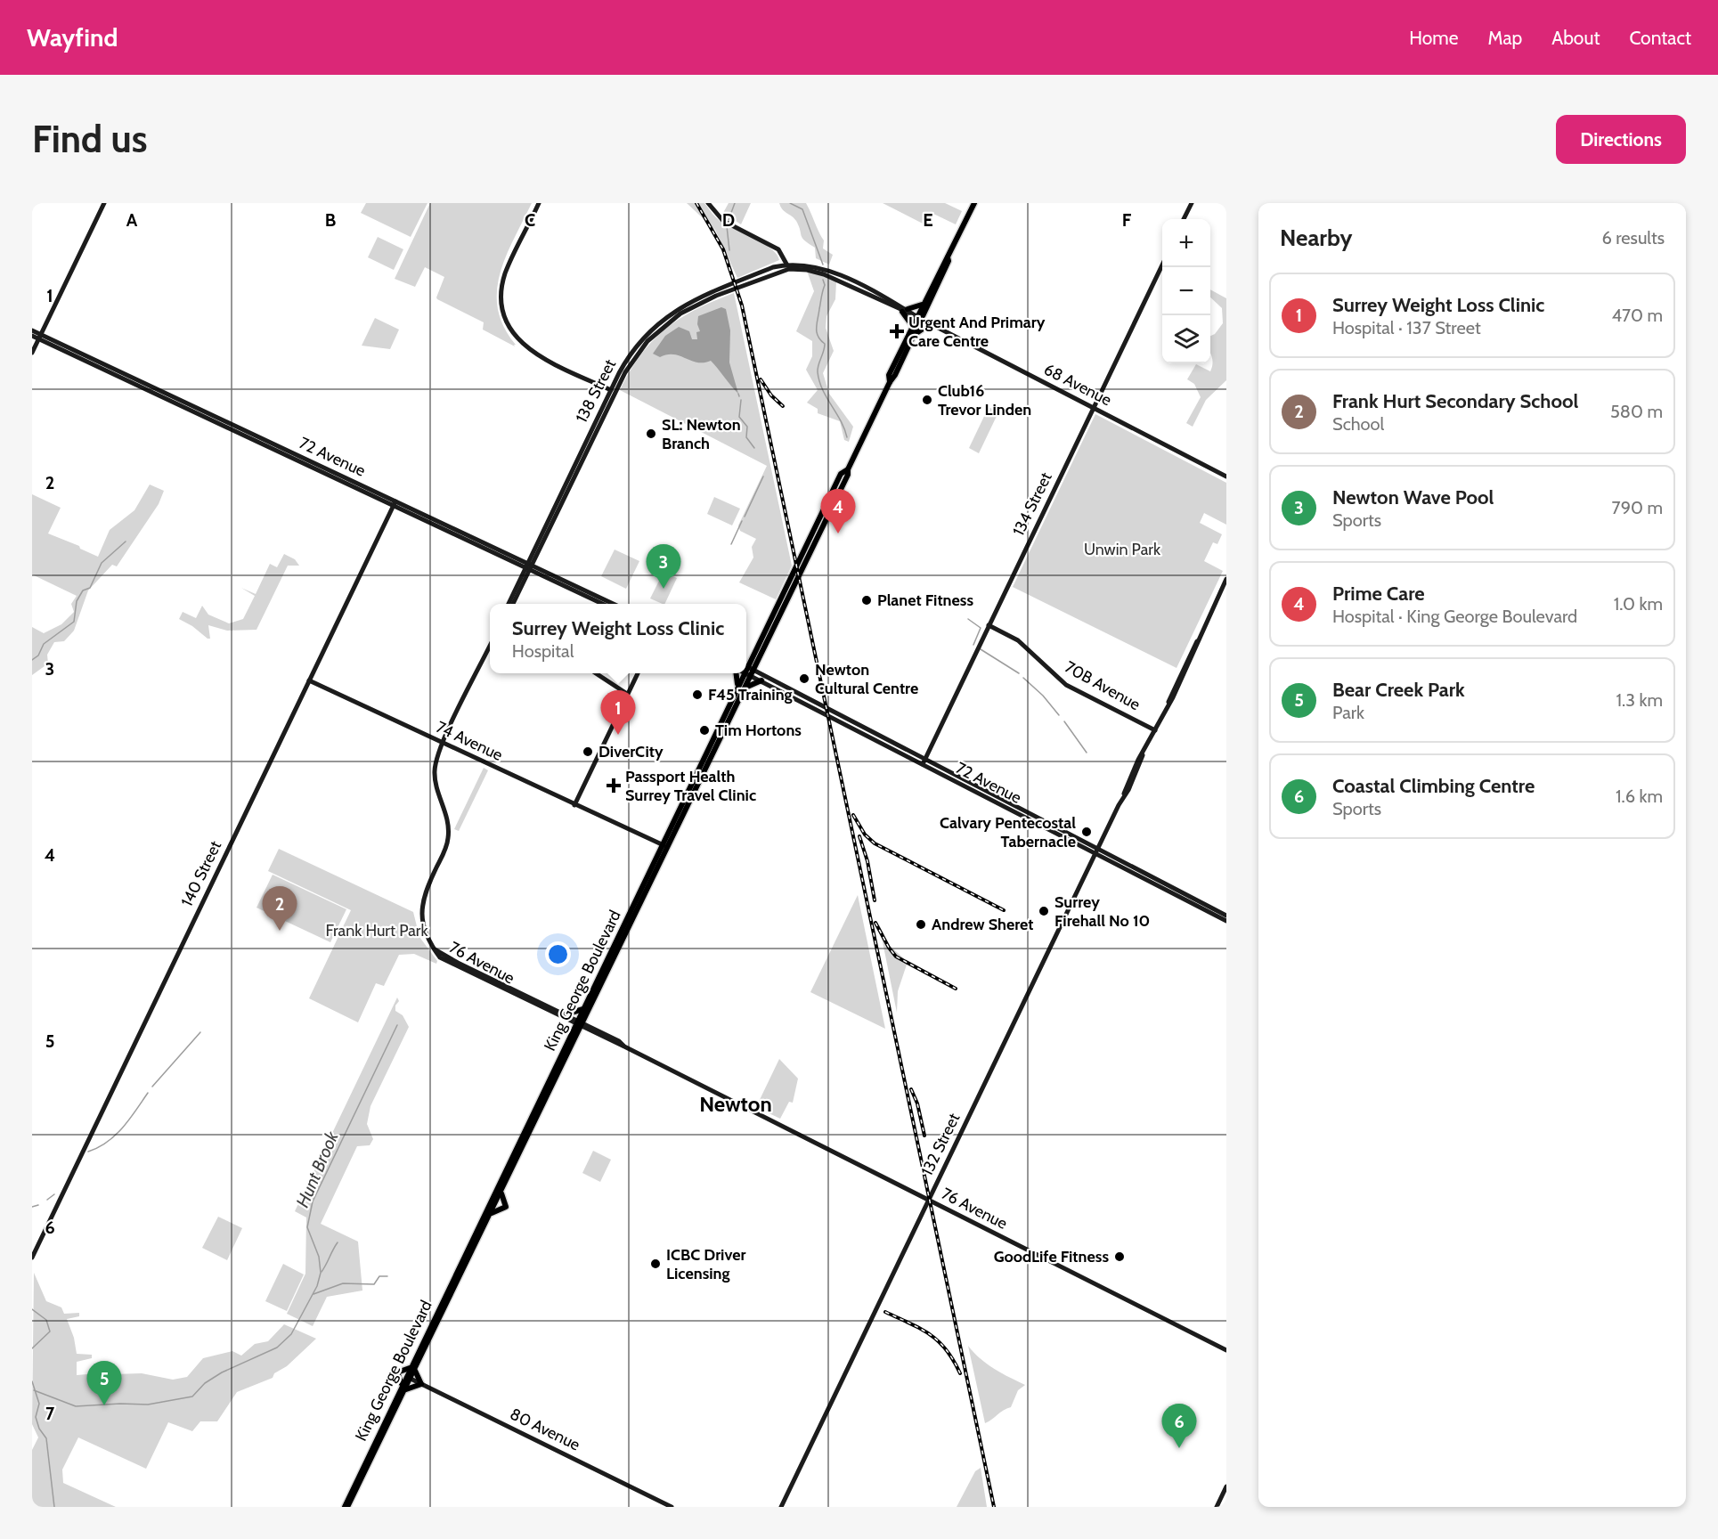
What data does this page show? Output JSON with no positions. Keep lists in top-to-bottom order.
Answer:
{
  "streets": {
    "main road": [
      "68 Avenue",
      "138 Street",
      "72 Avenue",
      "134 Street",
      "70B Avenue",
      "74 Avenue",
      "140 Street",
      "76 Avenue",
      "King George Boulevard",
      "132 Street",
      "80 Avenue"
    ]
  },
  "crossings": [
    ["68 Avenue", "138 Street"],
    ["68 Avenue", "134 Street"],
    ["68 Avenue", "King George Boulevard"],
    ["138 Street", "72 Avenue"],
    ["72 Avenue", "134 Street"],
    ["72 Avenue", "140 Street"],
    ["72 Avenue", "King George Boulevard"],
    ["72 Avenue", "132 Street"],
    ["134 Street", "70B Avenue"],
    ["70B Avenue", "132 Street"],
    ["74 Avenue", "140 Street"],
    ["74 Avenue", "King George Boulevard"],
    ["76 Avenue", "King George Boulevard"],
    ["76 Avenue", "132 Street"],
    ["King George Boulevard", "80 Avenue"]
  ],
  "districts": ["Newton"],
  "water": ["Hunt Brook"],
  "parks": ["Unwin Park", "Frank Hurt Park"],
  "places": {
    "health": ["Urgent And Primary Care Centre", "Passport Health Surrey Travel Clinic"],
    "other": [
      "Club16 Trevor Linden",
      "SL: Newton Branch",
      "Planet Fitness",
      "Newton Cultural Centre",
      "F45 Training",
      "Tim Hortons",
      "DiverCity",
      "Calvary Pentecostal Tabernacle",
      "Surrey Firehall No 10",
      "Andrew Sheret",
      "GoodLife Fitness",
      "ICBC Driver Licensing"
    ]
  },
  "page": {
    "header": "Wayfind",
    "nav": [
      "Home",
      "Map",
      "About",
      "Contact"
    ],
    "buttons": "Directions",
    "title": "Find us",
    "heading": ["Nearby", "6 results"],
    "map_buttons": ["+", "−"],
    "list": [
      {
        "mark": "1",
        "name": "Surrey Weight Loss Clinic",
        "note": "Hospital · 137 Street",
        "value": "470 m"
      },
      {
        "mark": "2",
        "name": "Frank Hurt Secondary School",
        "note": "School",
        "value": "580 m"
      },
      {
        "mark": "3",
        "name": "Newton Wave Pool",
        "note": "Sports",
        "value": "790 m"
      },
      {
        "mark": "4",
        "name": "Prime Care",
        "note": "Hospital · King George Boulevard",
        "value": "1.0 km"
      },
      {
        "mark": "5",
        "name": "Bear Creek Park",
        "note": "Park",
        "value": "1.3 km"
      },
      {
        "mark": "6",
        "name": "Coastal Climbing Centre",
        "note": "Sports",
        "value": "1.6 km"
      }
    ],
    "pins": [
      "4",
      "3",
      "1",
      "2",
      "5",
      "6"
    ],
    "popup": ["Surrey Weight Loss Clinic", "Hospital"]
  },
  "grid": {
    "columns": [
      "A",
      "B",
      "C",
      "D",
      "E",
      "F"
    ],
    "rows": [
      "1",
      "2",
      "3",
      "4",
      "5",
      "6",
      "7"
    ]
  }
}
